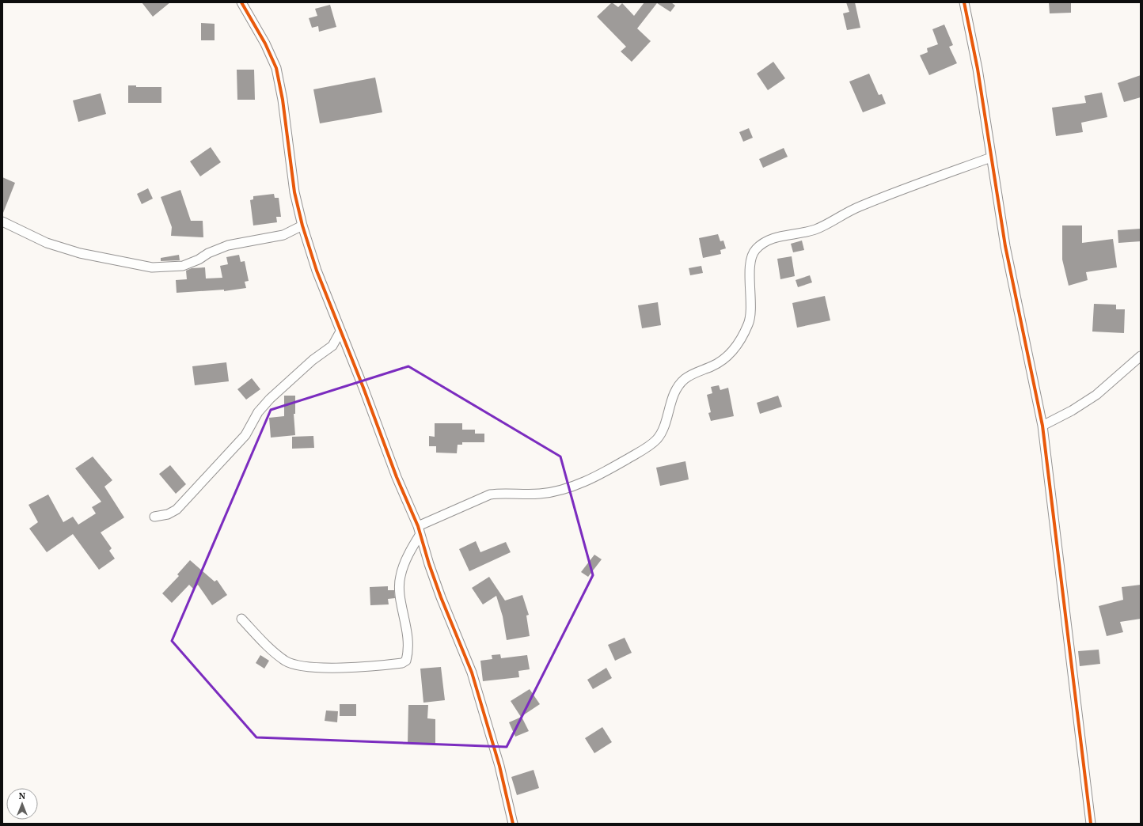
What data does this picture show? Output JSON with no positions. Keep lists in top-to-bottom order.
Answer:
{
  "north": "top"
}
